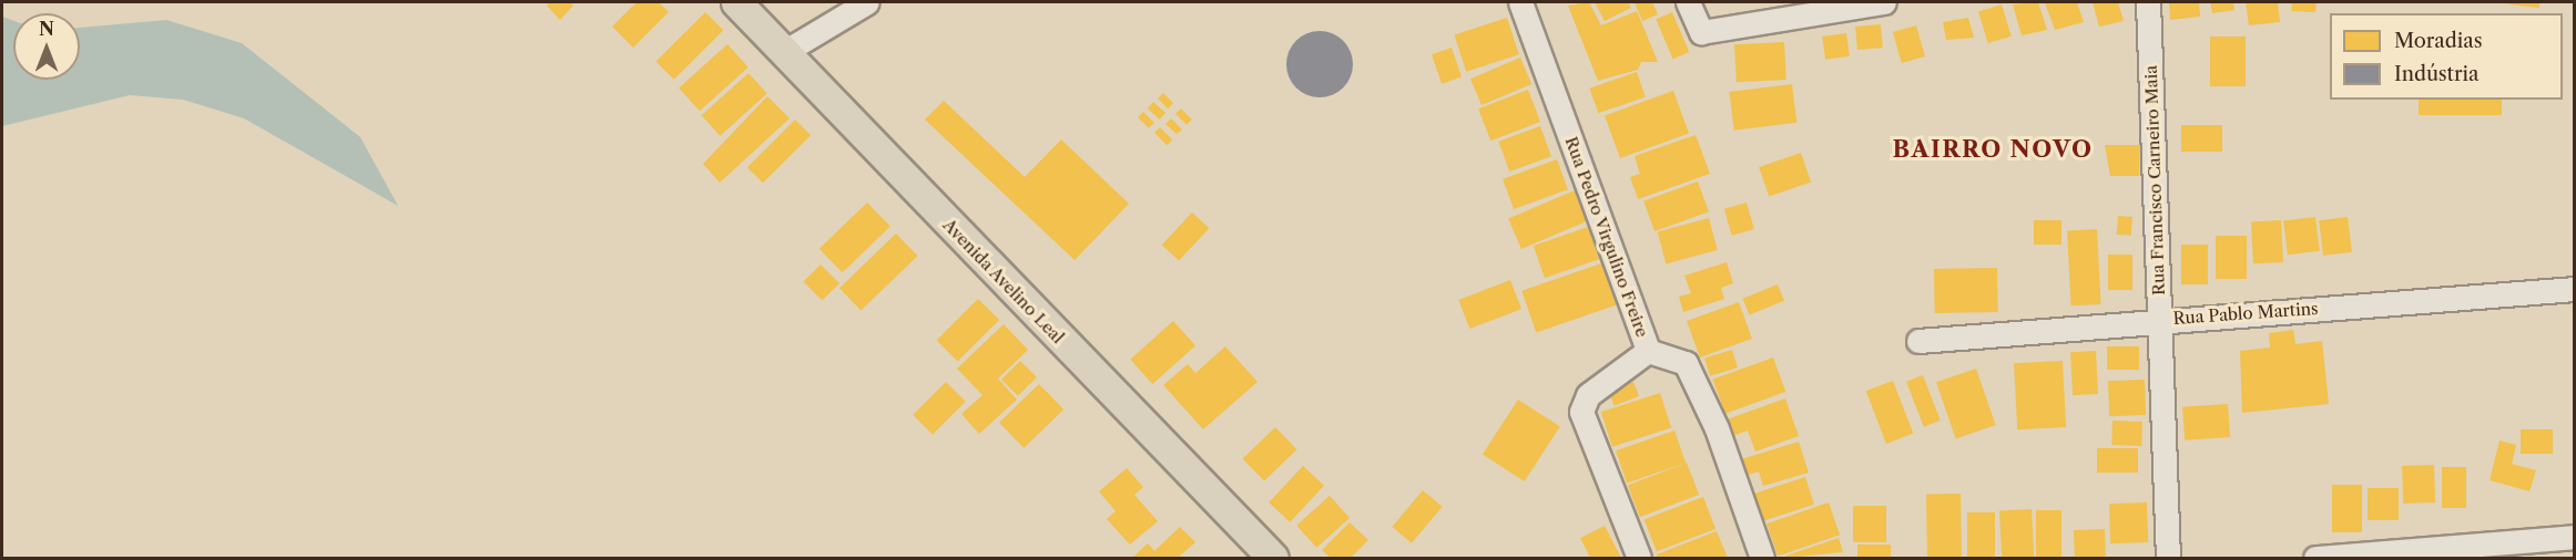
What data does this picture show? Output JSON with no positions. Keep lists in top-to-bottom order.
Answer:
{
  "streets": {
    "main road": ["Avenida Avelino Leal"],
    "street": ["Rua Francisco Carneiro Maia", "Rua Pedro Virgulino Freire", "Rua Pablo Martins"]
  },
  "crossings": [
    ["Rua Francisco Carneiro Maia", "Rua Pablo Martins"]
  ],
  "districts": ["BAIRRO NOVO"],
  "legend": ["Moradias", "Indústria"],
  "north": "top"
}
